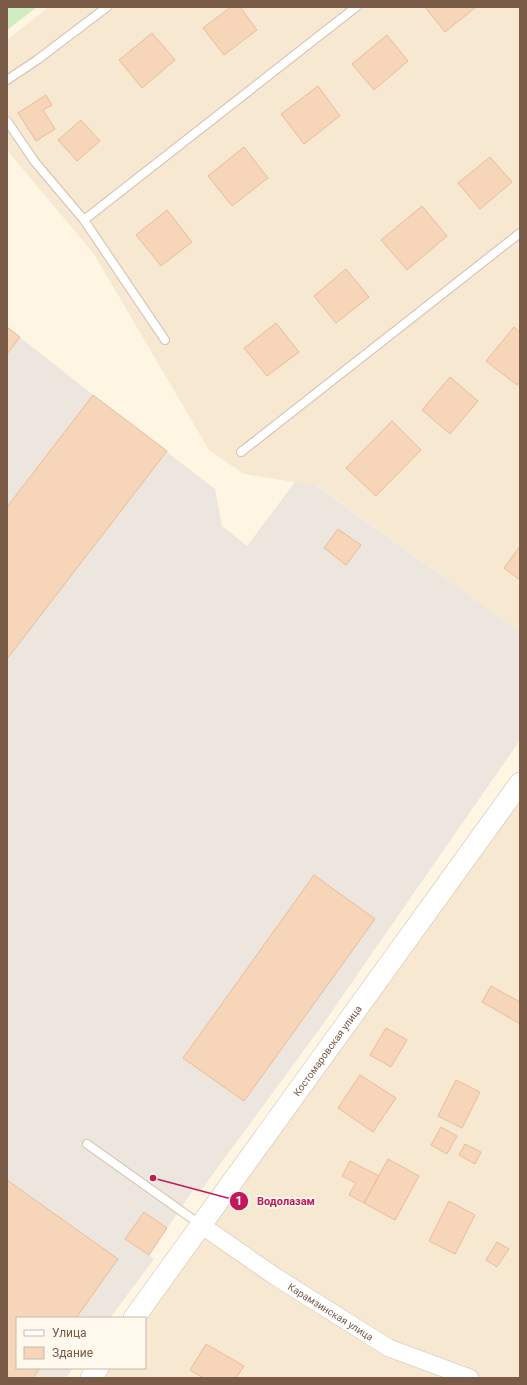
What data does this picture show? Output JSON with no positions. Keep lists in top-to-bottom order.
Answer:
{
  "streets": {
    "street": ["Костомаровская улица", "Карамзинская улица"]
  },
  "crossings": [
    ["Костомаровская улица", "Карамзинская улица"]
  ],
  "places": ["Водолазам"],
  "legend": ["Улица", "Здание"]
}
